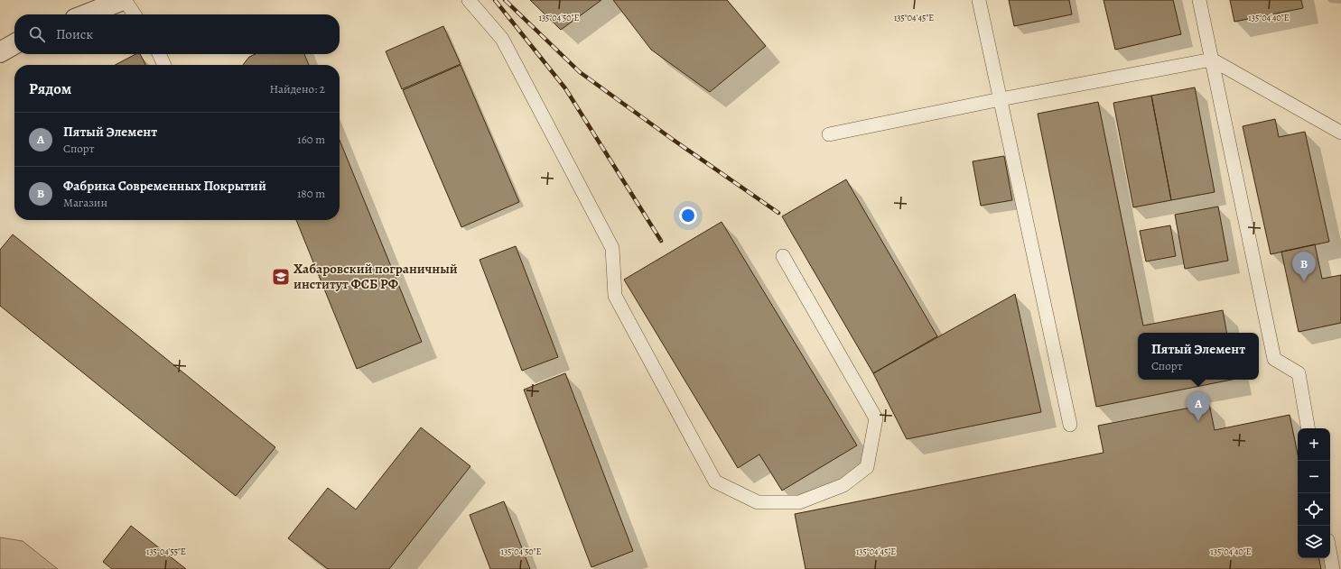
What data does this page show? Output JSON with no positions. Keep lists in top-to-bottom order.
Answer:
{
  "places": {
    "school or university": ["Хабаровский пограничный институт ФСБ РФ"]
  },
  "page": {
    "search": "Поиск",
    "heading": ["Рядом", "Найдено: 2"],
    "list": [
      {
        "mark": "A",
        "name": "Пятый Элемент",
        "note": "Спорт",
        "value": "160 m"
      },
      {
        "mark": "B",
        "name": "Фабрика Современных Покрытий",
        "note": "Магазин",
        "value": "180 m"
      }
    ],
    "pins": ["B", "A"],
    "popup": ["Пятый Элемент", "Спорт"],
    "map_buttons": ["+", "−"]
  },
  "coordinates": [
    "135°04'50\"E",
    "135°04'45\"E",
    "135°04'40\"E",
    "135°04'55\"E"
  ]
}
